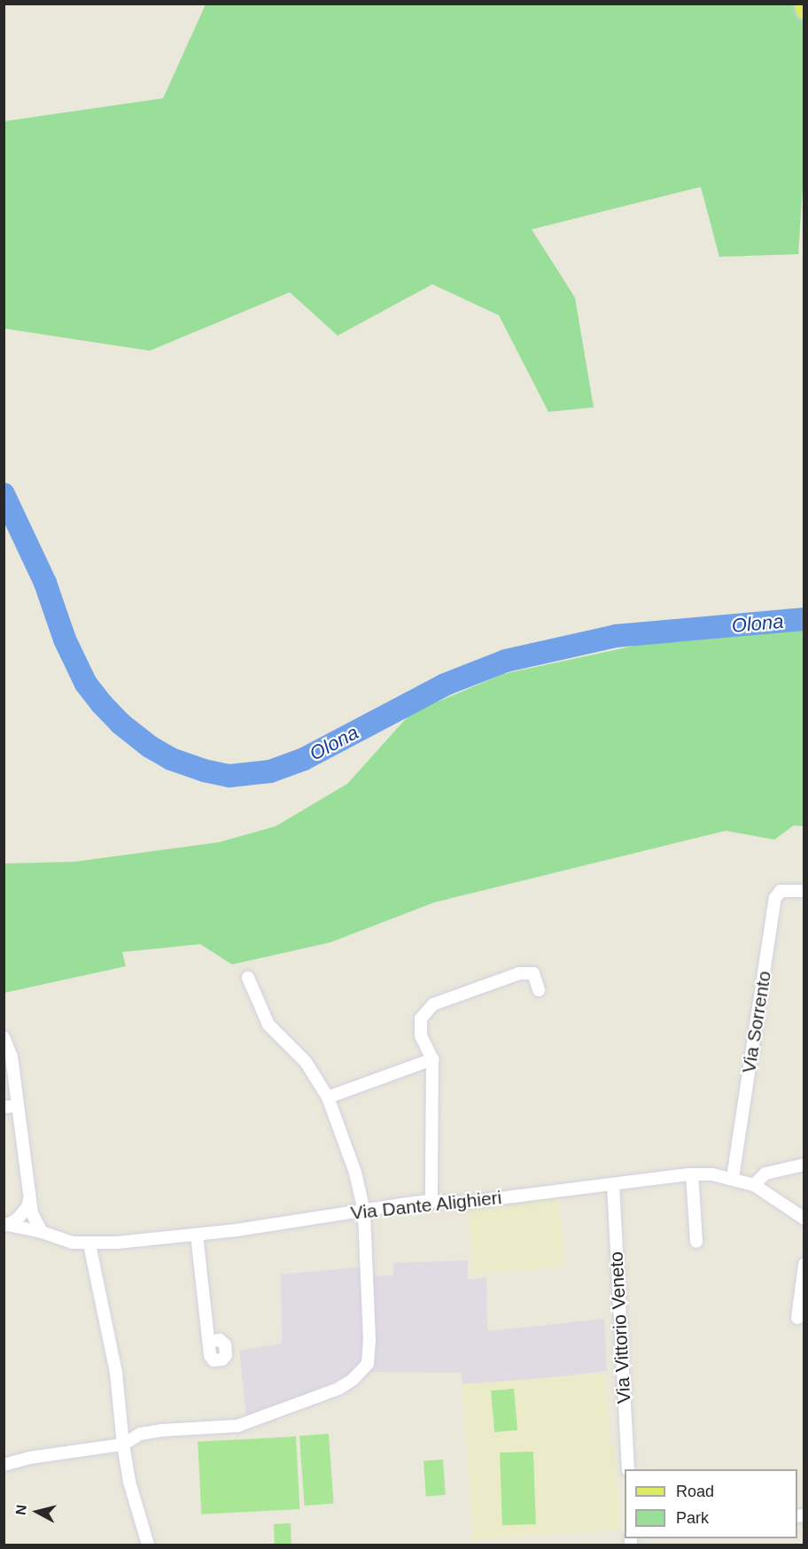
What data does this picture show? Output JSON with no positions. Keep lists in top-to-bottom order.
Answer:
{
  "streets": {
    "street": ["Via Sorrento", "Via Dante Alighieri", "Via Vittorio Veneto"]
  },
  "crossings": [
    ["Via Sorrento", "Via Dante Alighieri"],
    ["Via Dante Alighieri", "Via Vittorio Veneto"]
  ],
  "water": ["Olona"],
  "legend": ["Road", "Park"],
  "north": "left"
}
